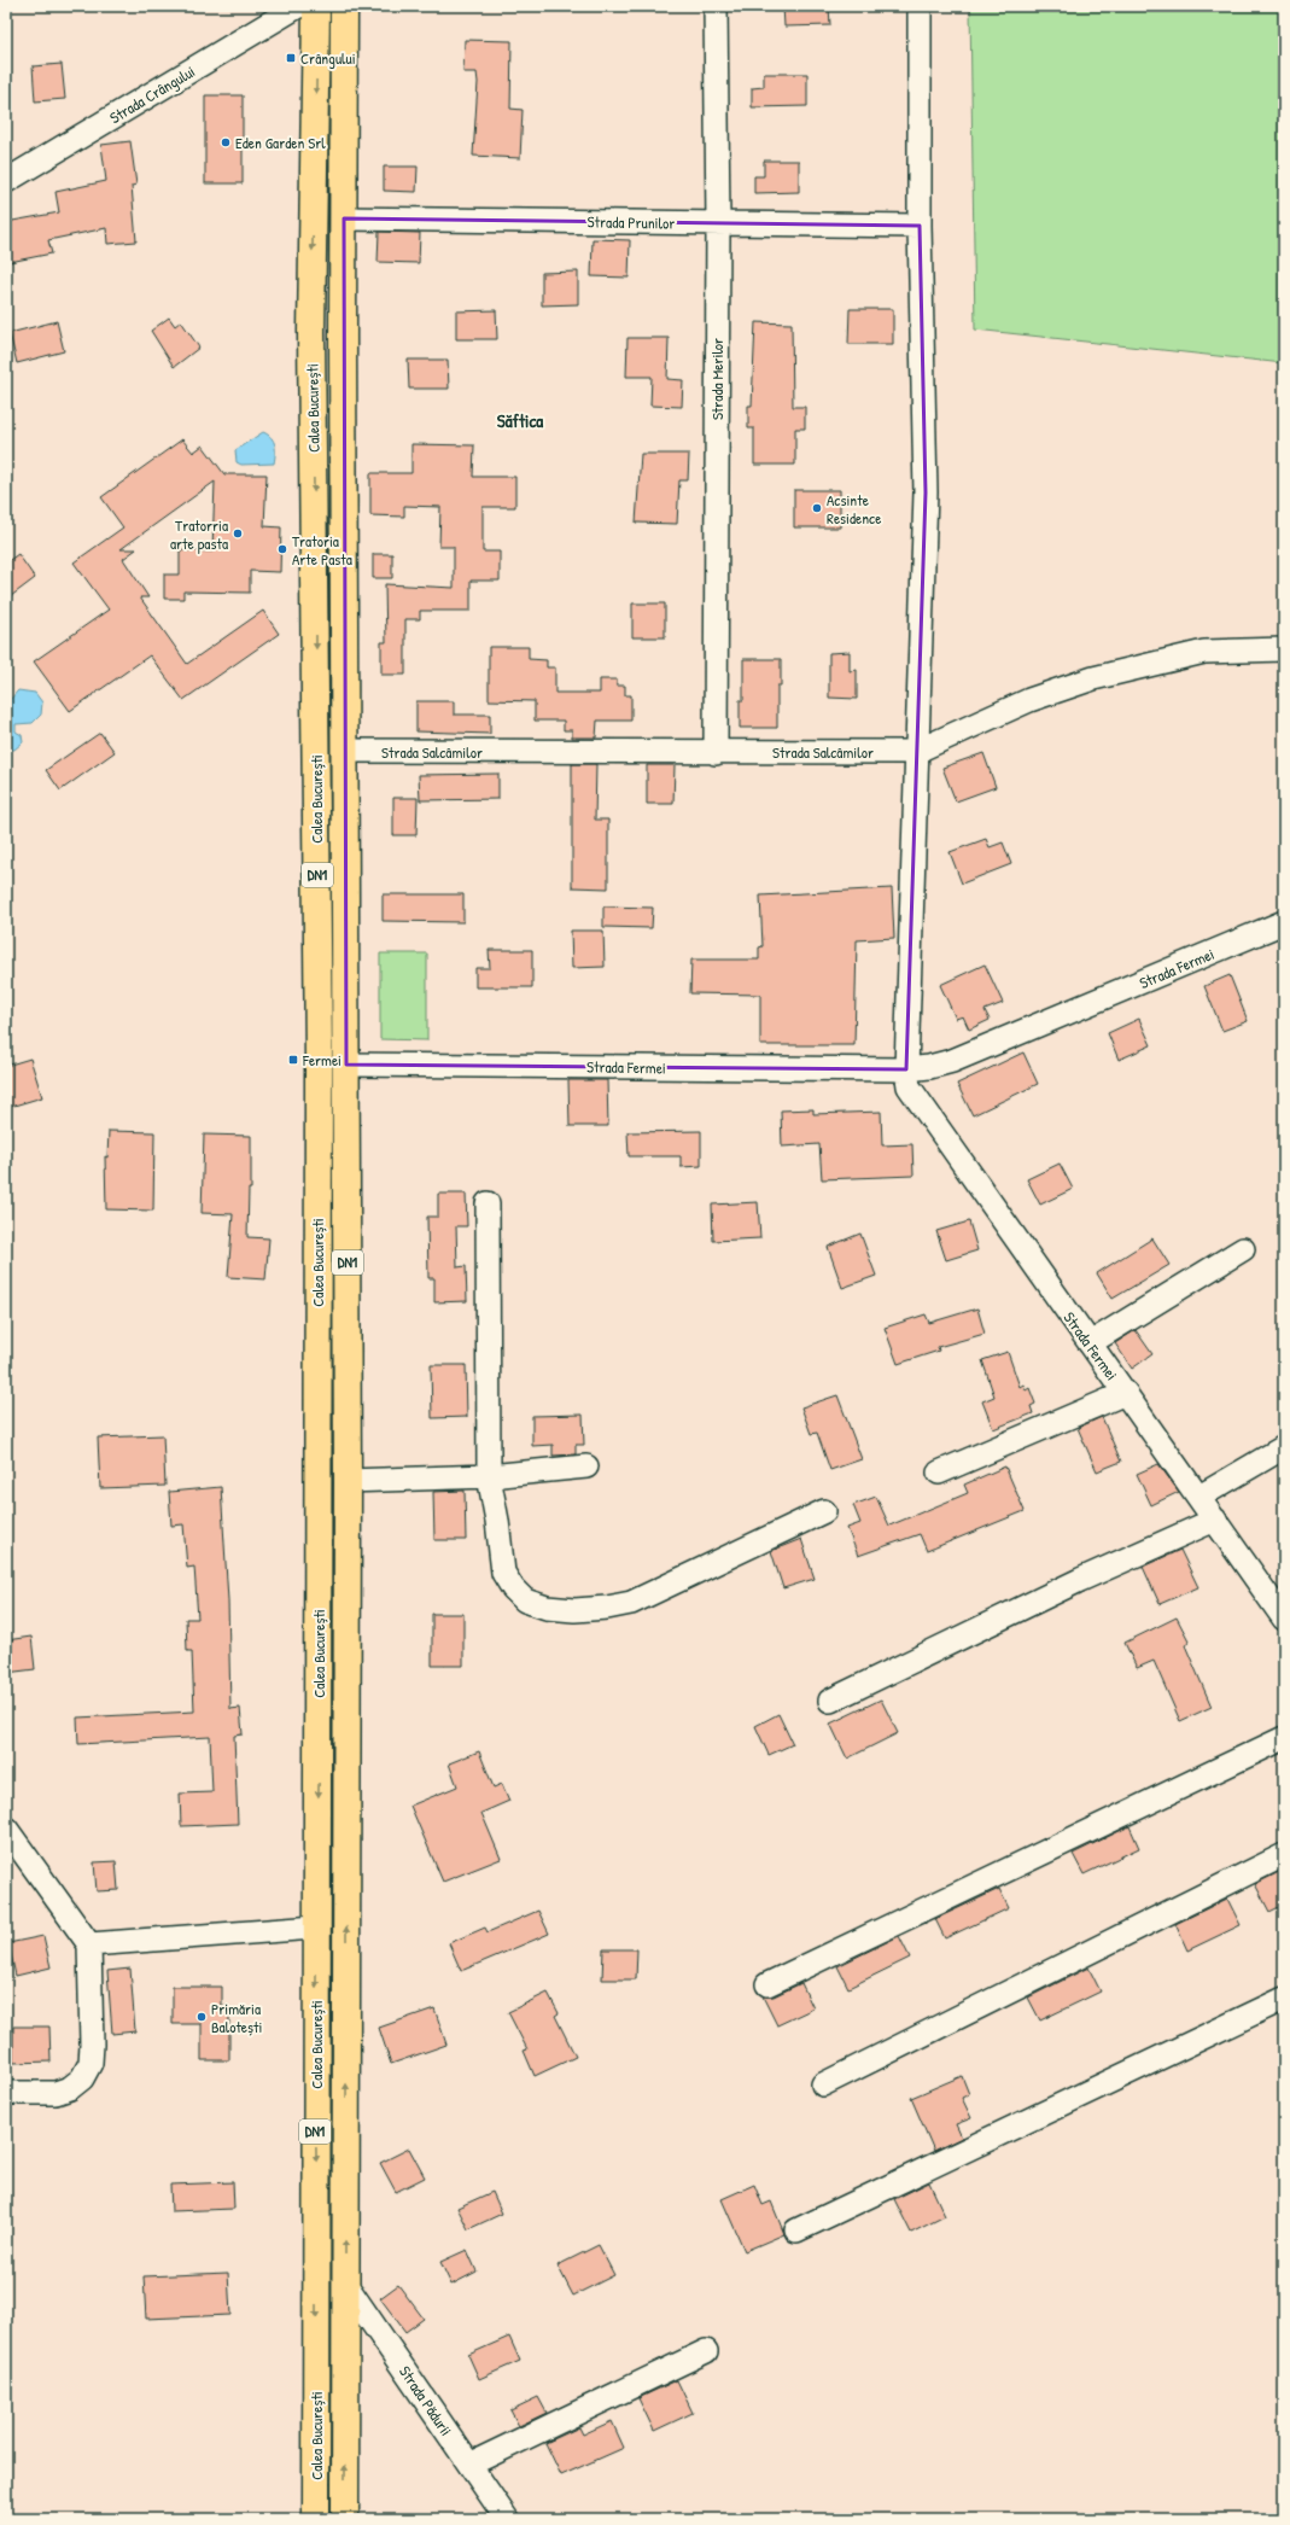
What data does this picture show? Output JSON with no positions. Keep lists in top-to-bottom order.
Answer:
{
  "streets": {
    "highway": ["Calea București", "DN1"],
    "street": [
      "Strada Crângului",
      "Strada Prunilor",
      "Strada Merilor",
      "Strada Salcâmilor",
      "Strada Fermei",
      "Strada Pădurii"
    ]
  },
  "crossings": [
    ["Strada Prunilor", "Strada Merilor"],
    ["Strada Prunilor", "Calea București"],
    ["Strada Merilor", "Strada Salcâmilor"],
    ["Calea București", "Strada Salcâmilor"],
    ["Calea București", "Strada Fermei"],
    ["Calea București", "Strada Pădurii"]
  ],
  "districts": ["Săftica"],
  "places": {
    "transit": ["Crângului", "Fermei"],
    "other": [
      "Eden Garden Srl",
      "Acsinte Residence",
      "Tratorria arte pasta",
      "Tratoria Arte Pasta",
      "Primăria Balotești"
    ]
  }
}
